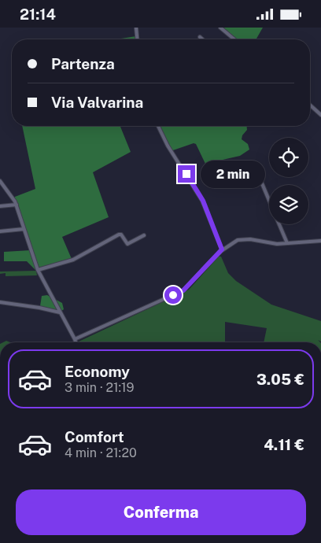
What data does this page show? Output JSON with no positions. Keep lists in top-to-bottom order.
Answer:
{
  "page": {
    "status": "21:14",
    "banner": ["Partenza", "Via Valvarina"],
    "bubble": "2 min",
    "list": [
      {
        "name": "Economy",
        "note": "3 min · 21:19",
        "value": "3.05 €"
      },
      {
        "name": "Comfort",
        "note": "4 min · 21:20",
        "value": "4.11 €"
      }
    ],
    "buttons": "Conferma"
  }
}
